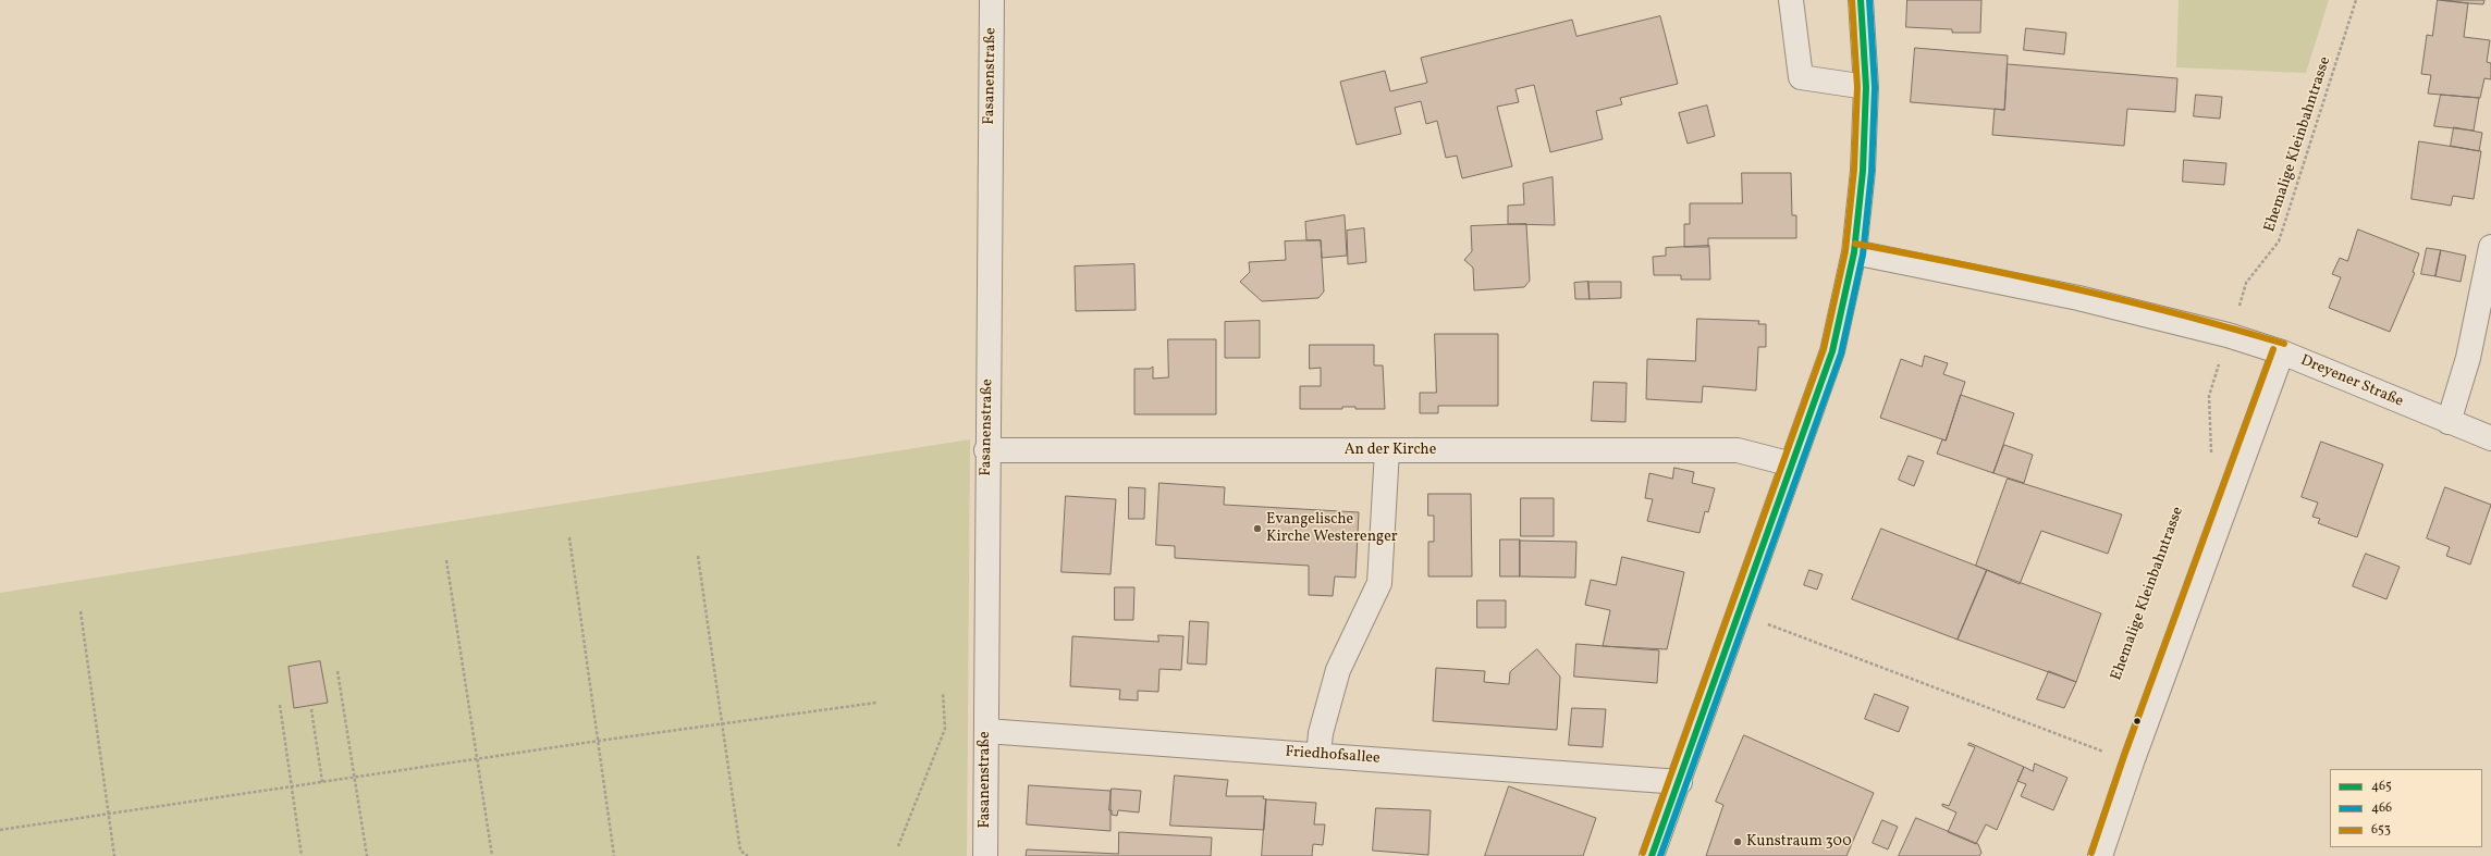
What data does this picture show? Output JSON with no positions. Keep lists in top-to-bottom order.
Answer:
{
  "streets": {
    "street": [
      "Fasanenstraße",
      "Dreyener Straße",
      "An der Kirche",
      "Friedhofsallee"
    ],
    "path": ["Ehemalige Kleinbahntrasse"]
  },
  "crossings": [
    ["Fasanenstraße", "An der Kirche"],
    ["Fasanenstraße", "Friedhofsallee"]
  ],
  "places": ["Evangelische Kirche Westerenger", "Kunstraum 300"],
  "lines": ["transit line 465", "transit line 466", "transit line 653"],
  "legend": ["465", "466", "653"]
}
